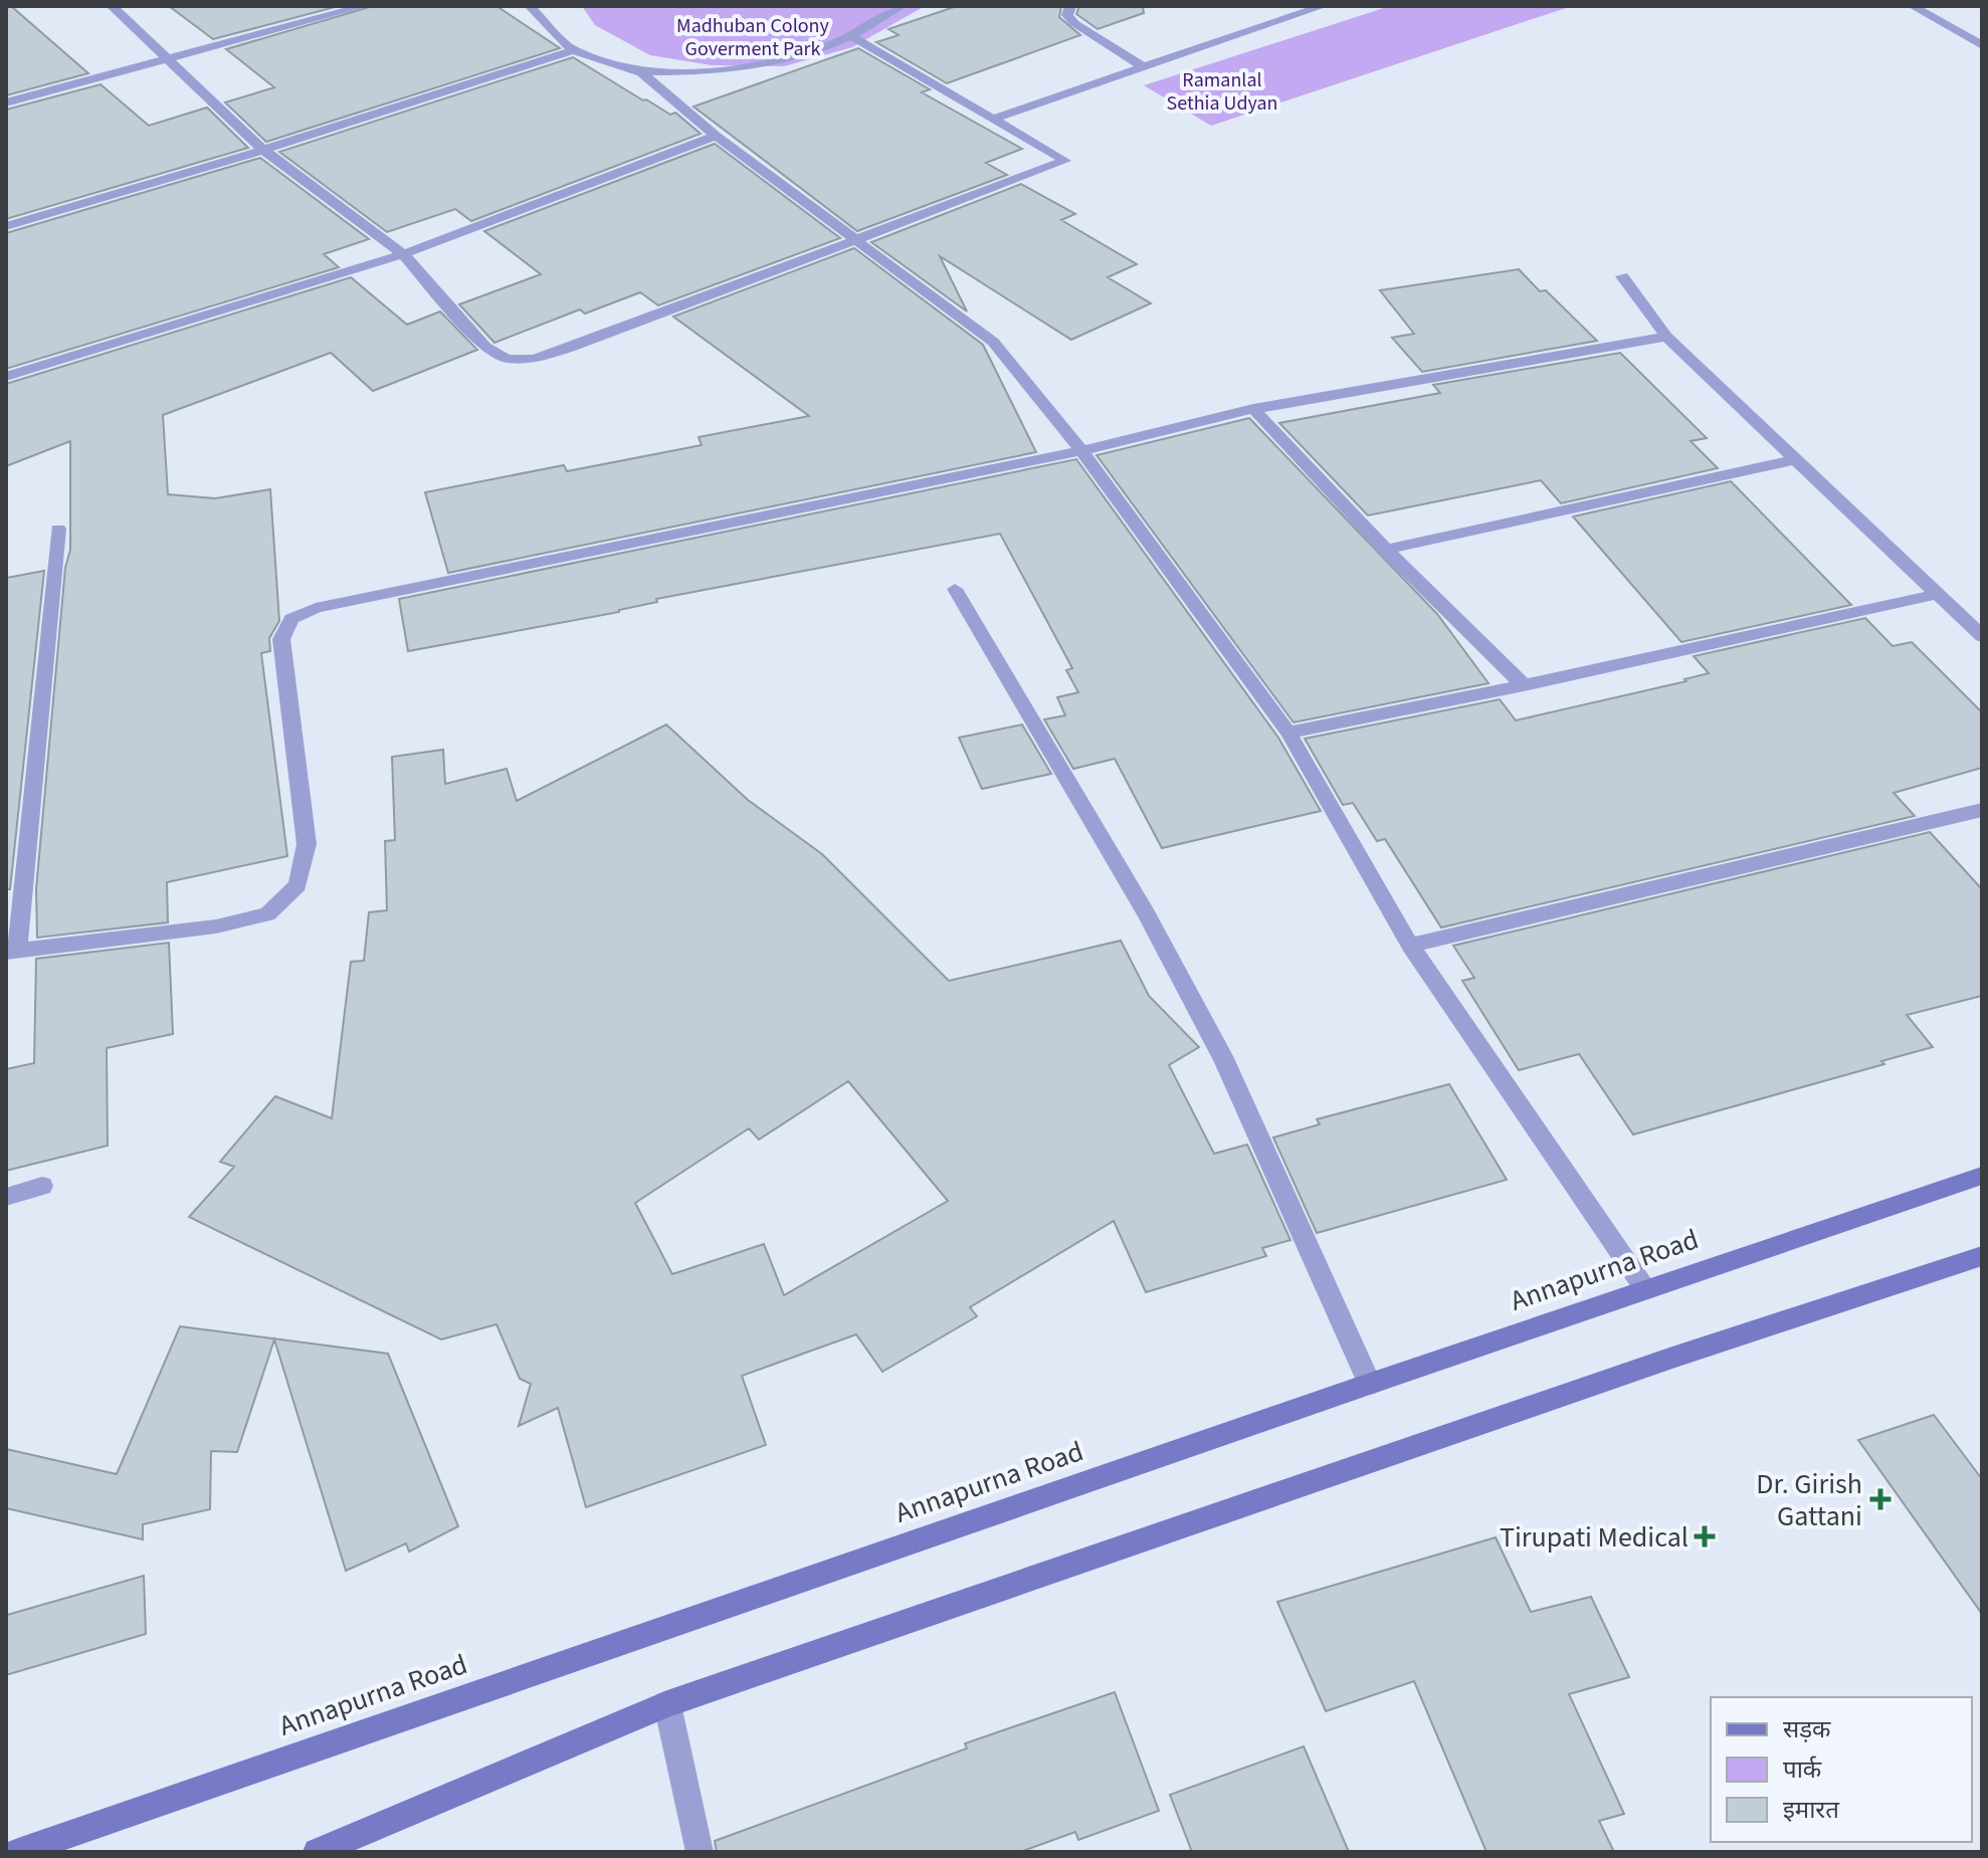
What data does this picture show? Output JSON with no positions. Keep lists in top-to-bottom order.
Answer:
{
  "streets": {
    "main road": ["Annapurna Road"]
  },
  "parks": ["Madhuban Colony Goverment Park", "Ramanlal Sethia Udyan"],
  "places": {
    "health": ["Dr. Girish Gattani", "Tirupati Medical"]
  },
  "legend": ["सड़क", "पार्क", "इमारत"]
}
